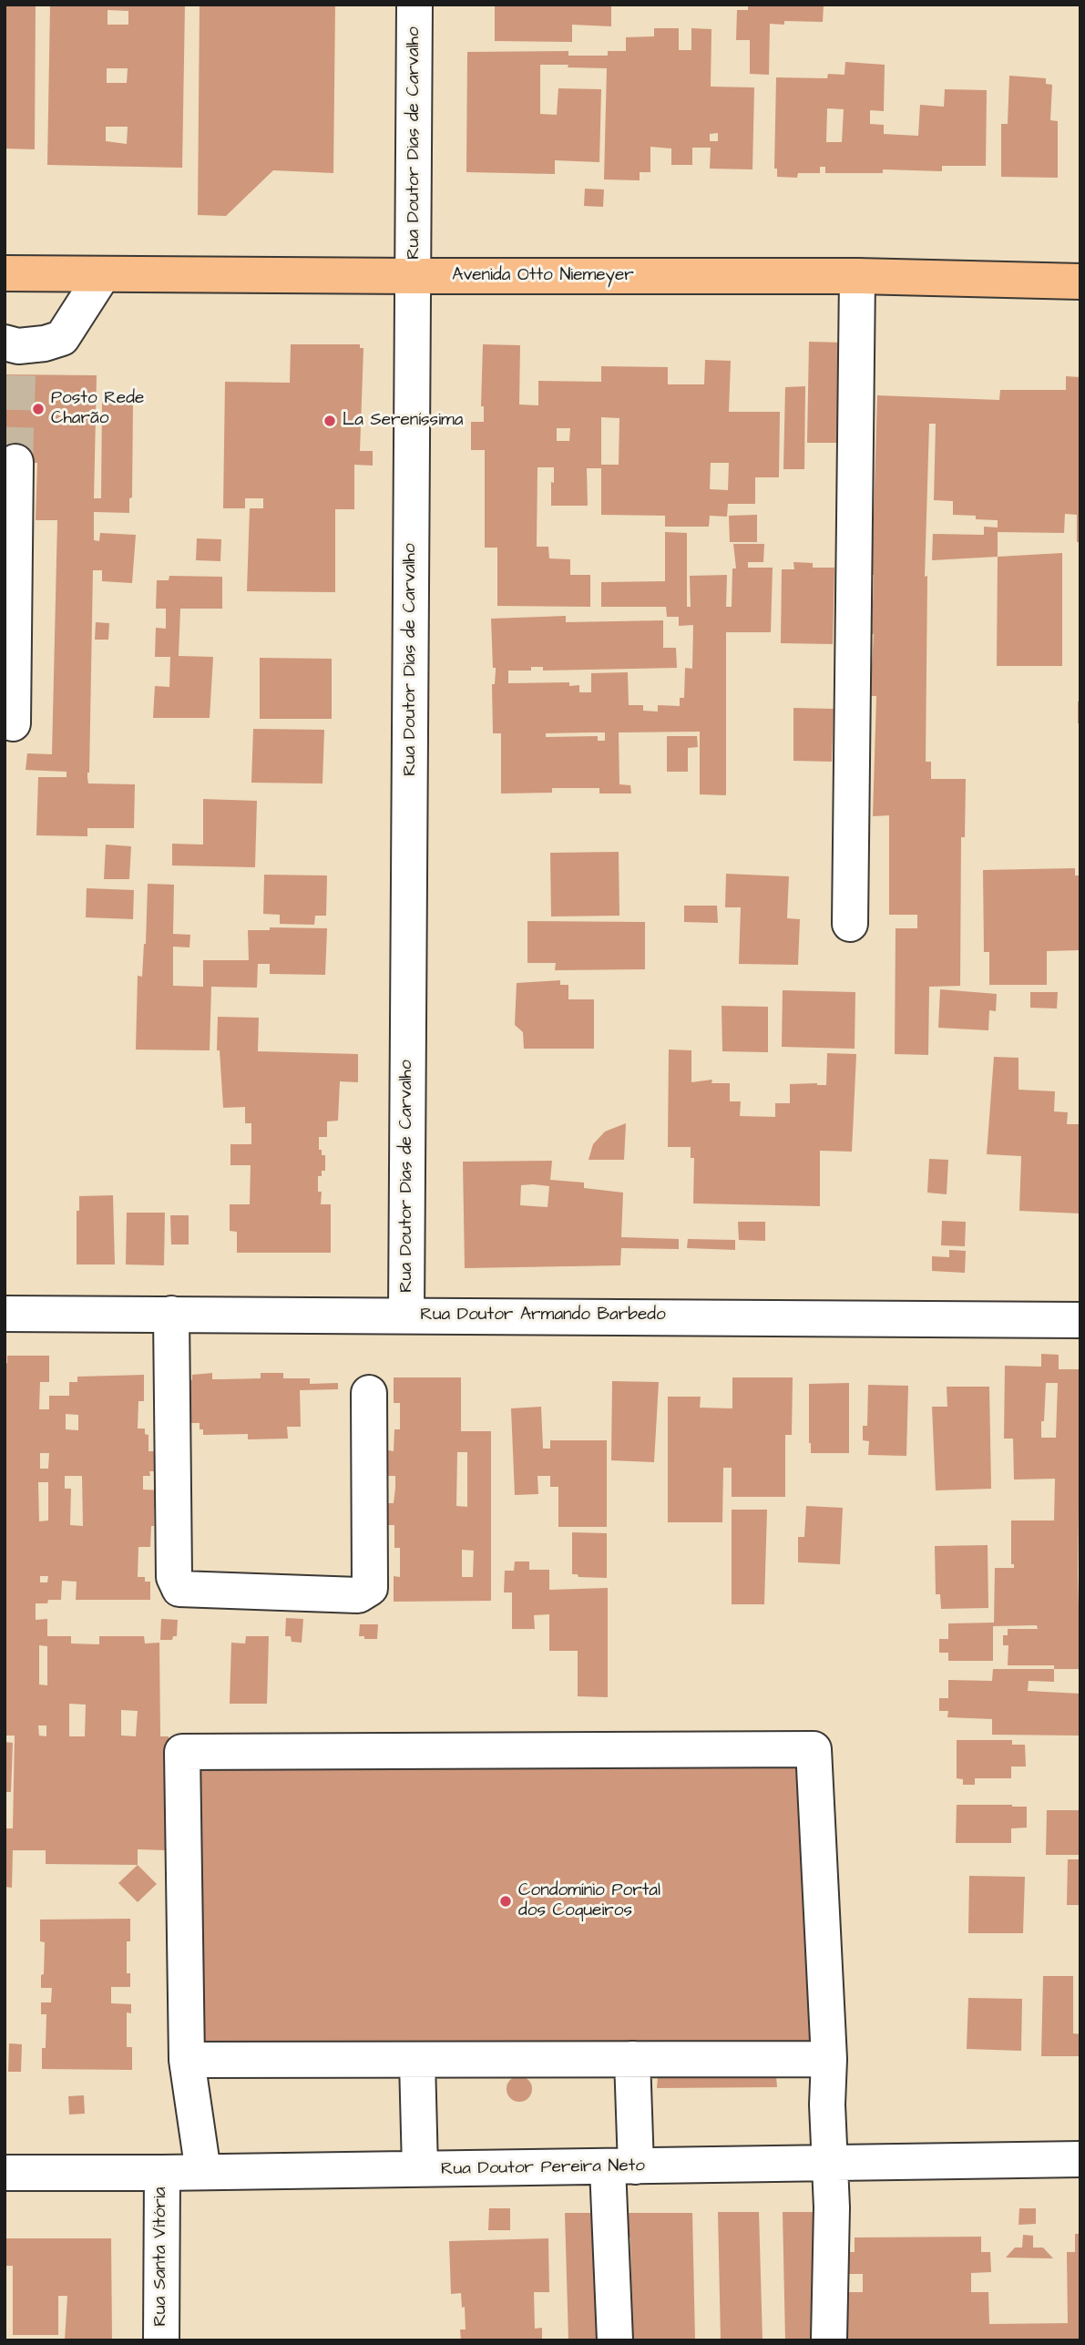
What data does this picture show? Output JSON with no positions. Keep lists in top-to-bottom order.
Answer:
{
  "streets": {
    "main road": ["Avenida Otto Niemeyer"],
    "street": [
      "Rua Doutor Dias de Carvalho",
      "Rua Doutor Armando Barbedo",
      "Rua Doutor Pereira Neto",
      "Rua Santa Vitória"
    ]
  },
  "crossings": [
    ["Rua Doutor Dias de Carvalho", "Avenida Otto Niemeyer"],
    ["Rua Doutor Dias de Carvalho", "Rua Doutor Armando Barbedo"],
    ["Rua Doutor Pereira Neto", "Rua Santa Vitória"]
  ],
  "places": ["Posto Rede Charão", "La Sereníssima", "Condomínio Portal dos Coqueiros"]
}
